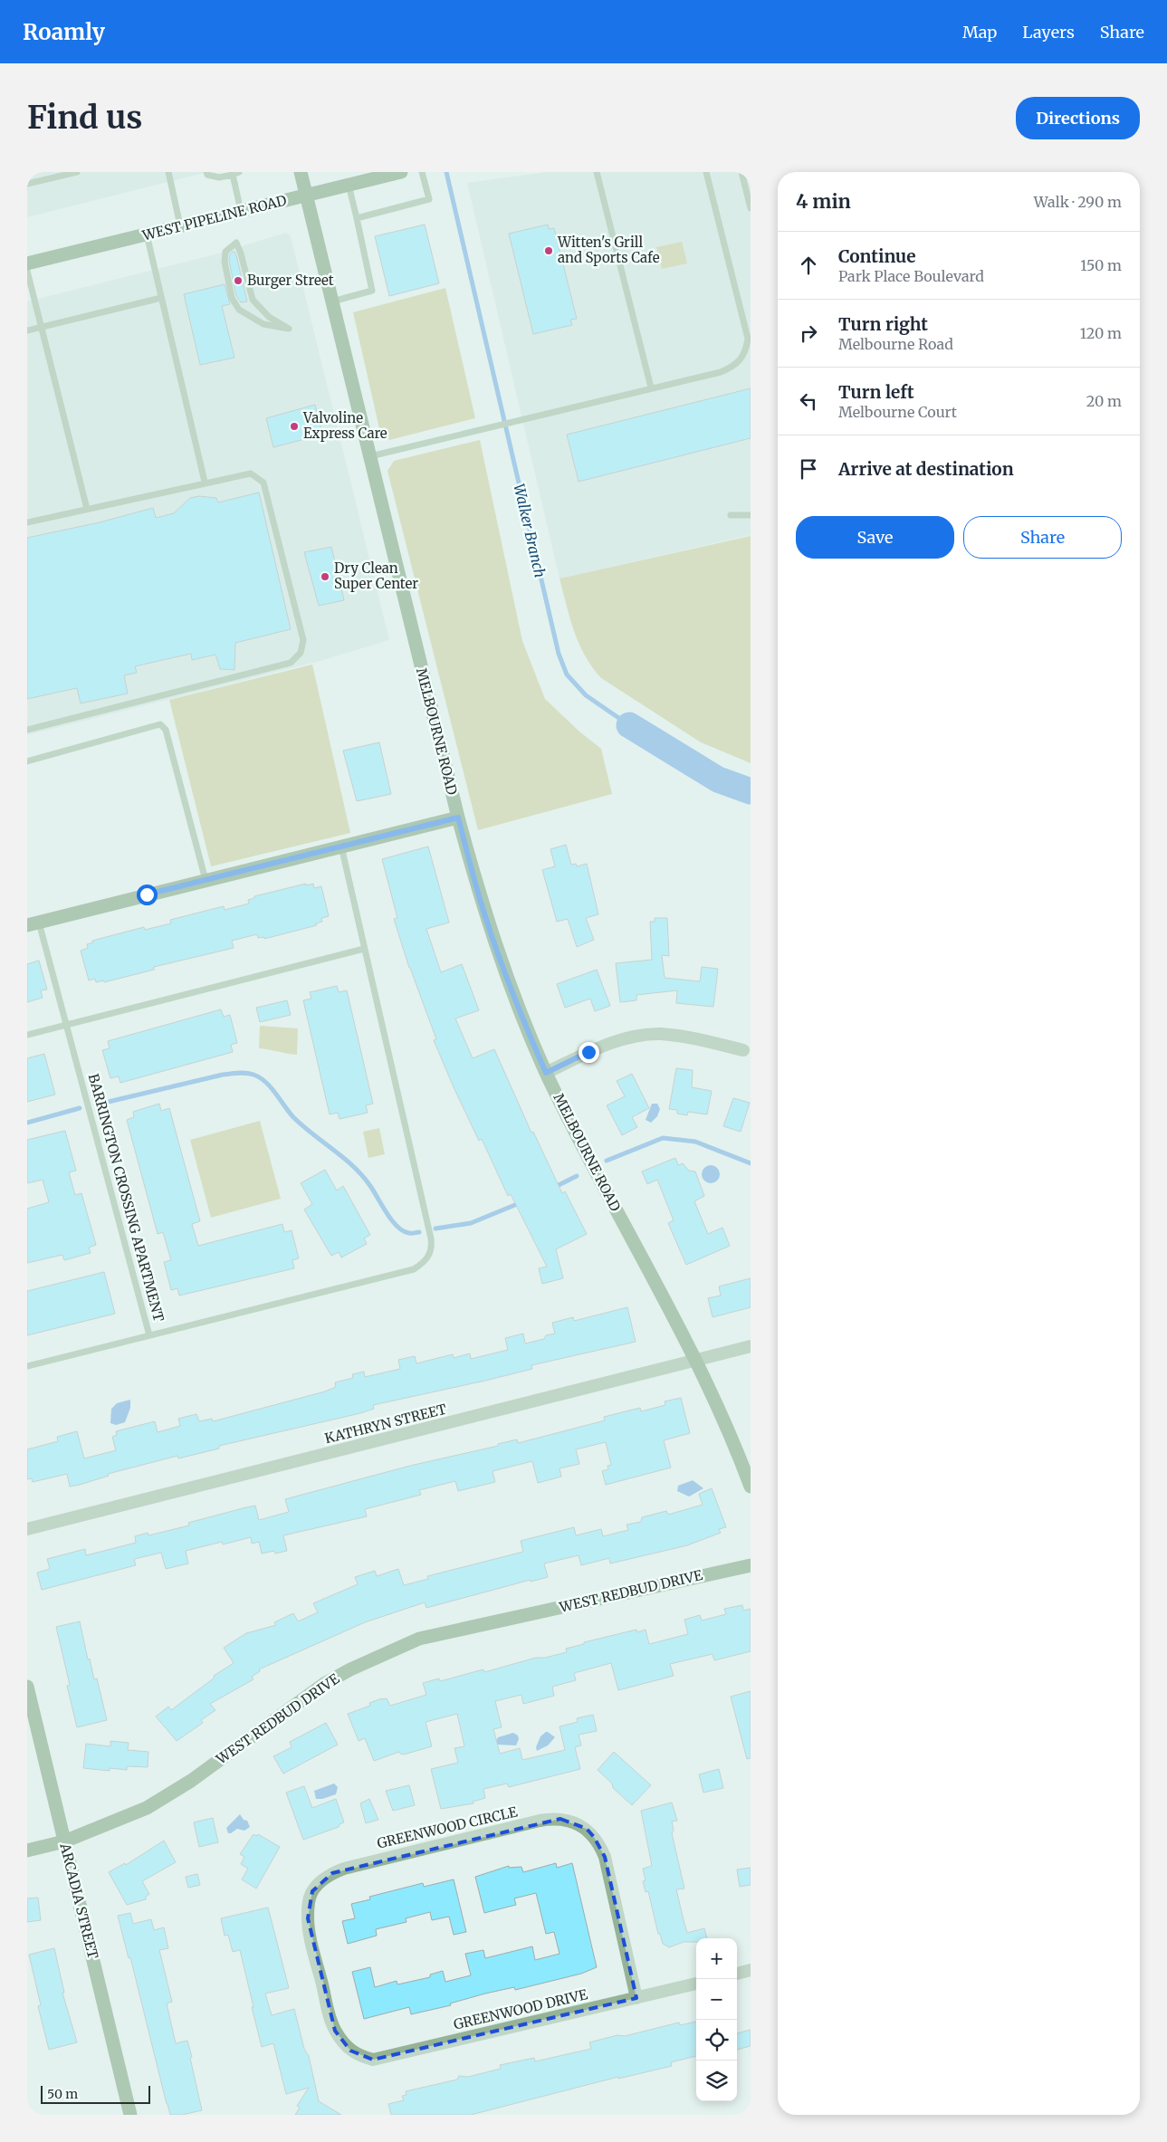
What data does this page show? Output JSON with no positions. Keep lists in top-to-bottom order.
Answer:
{
  "streets": {
    "street": [
      "WEST PIPELINE ROAD",
      "MELBOURNE ROAD",
      "KATHRYN STREET",
      "WEST REDBUD DRIVE",
      "GREENWOOD CIRCLE",
      "ARCADIA STREET",
      "GREENWOOD DRIVE"
    ],
    "lane": ["BARRINGTON CROSSING APARTMENT"]
  },
  "crossings": [
    ["WEST PIPELINE ROAD", "MELBOURNE ROAD"],
    ["MELBOURNE ROAD", "KATHRYN STREET"],
    ["WEST REDBUD DRIVE", "ARCADIA STREET"],
    ["GREENWOOD CIRCLE", "GREENWOOD DRIVE"]
  ],
  "water": ["Walker Branch"],
  "places": [
    "Witten's Grill and Sports Cafe",
    "Burger Street",
    "Valvoline Express Care",
    "Dry Clean Super Center"
  ],
  "scale_bar": "50 m",
  "page": {
    "header": "Roamly",
    "nav": ["Map", "Layers", "Share"],
    "buttons": [
      "Directions",
      ["Save", "Share"]
    ],
    "title": "Find us",
    "heading": ["4 min", "Walk · 290 m"],
    "list": [
      ["Continue", "Park Place Boulevard", "150 m"],
      ["Turn right", "Melbourne Road", "120 m"],
      ["Turn left", "Melbourne Court", "20 m"],
      "Arrive at destination"
    ],
    "map_buttons": ["+", "−"],
    "scale": "50 m"
  }
}
